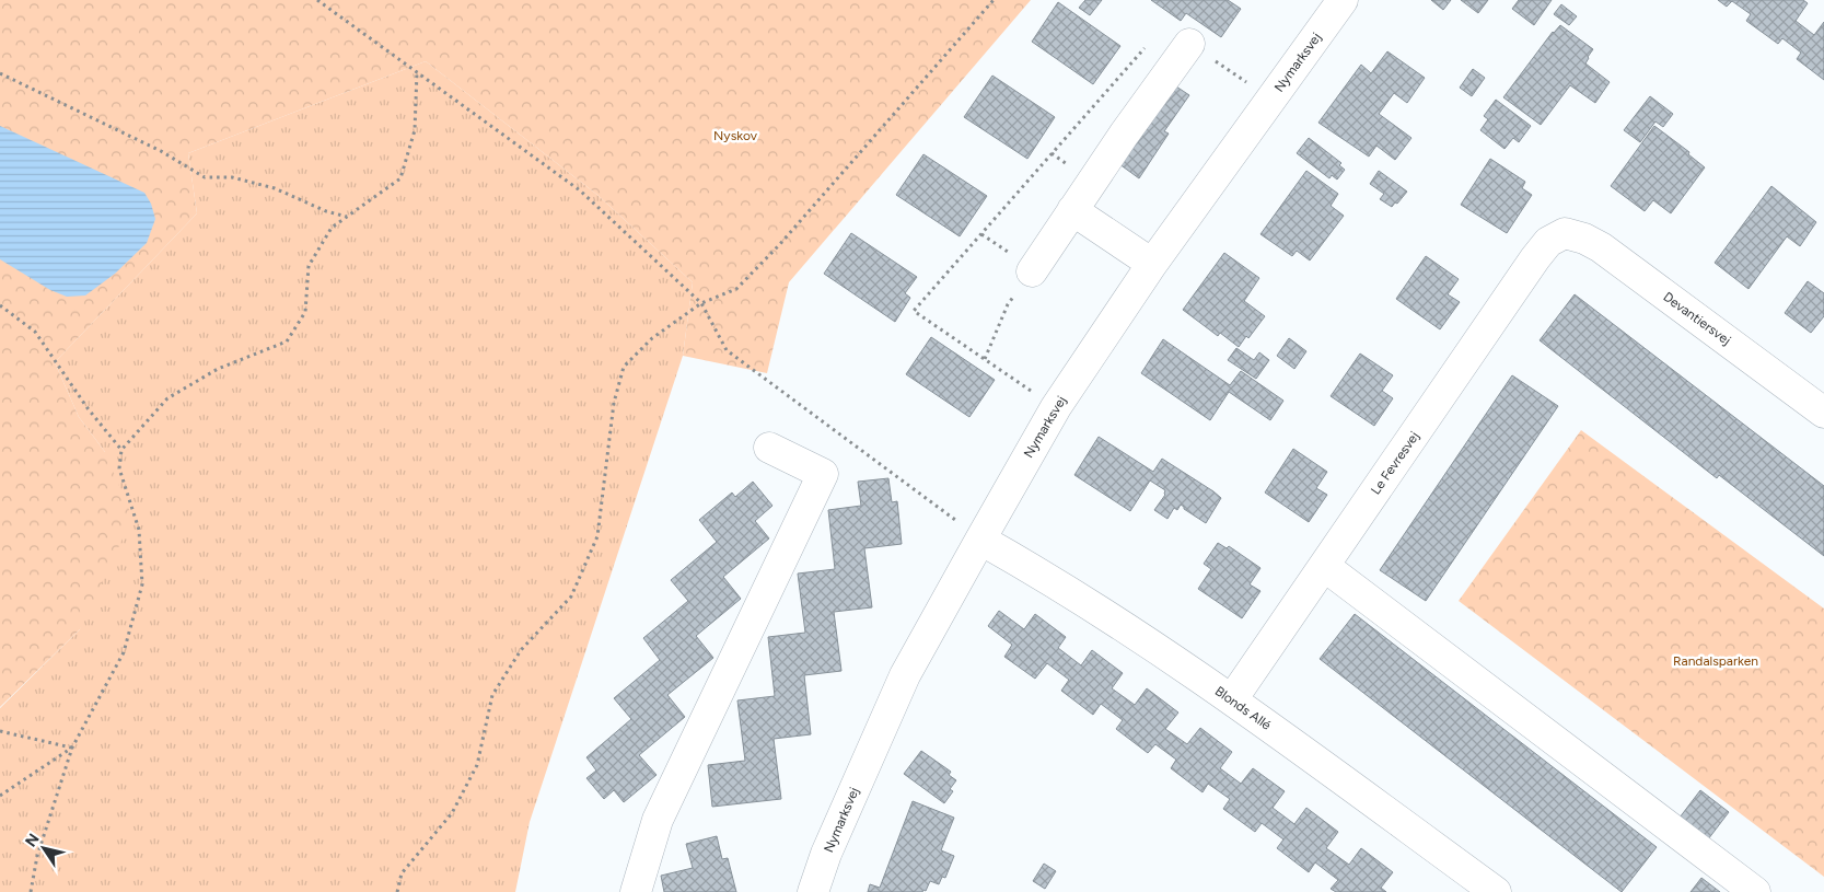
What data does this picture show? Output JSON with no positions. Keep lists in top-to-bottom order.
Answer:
{
  "streets": {
    "street": [
      "Nymarksvej",
      "Devantiersvej",
      "Le Fevresvej",
      "Blonds Allé"
    ]
  },
  "crossings": [
    ["Nymarksvej", "Blonds Allé"],
    ["Devantiersvej", "Le Fevresvej"],
    ["Le Fevresvej", "Blonds Allé"]
  ],
  "parks": ["Nyskov", "Randalsparken"],
  "north": "top left"
}
